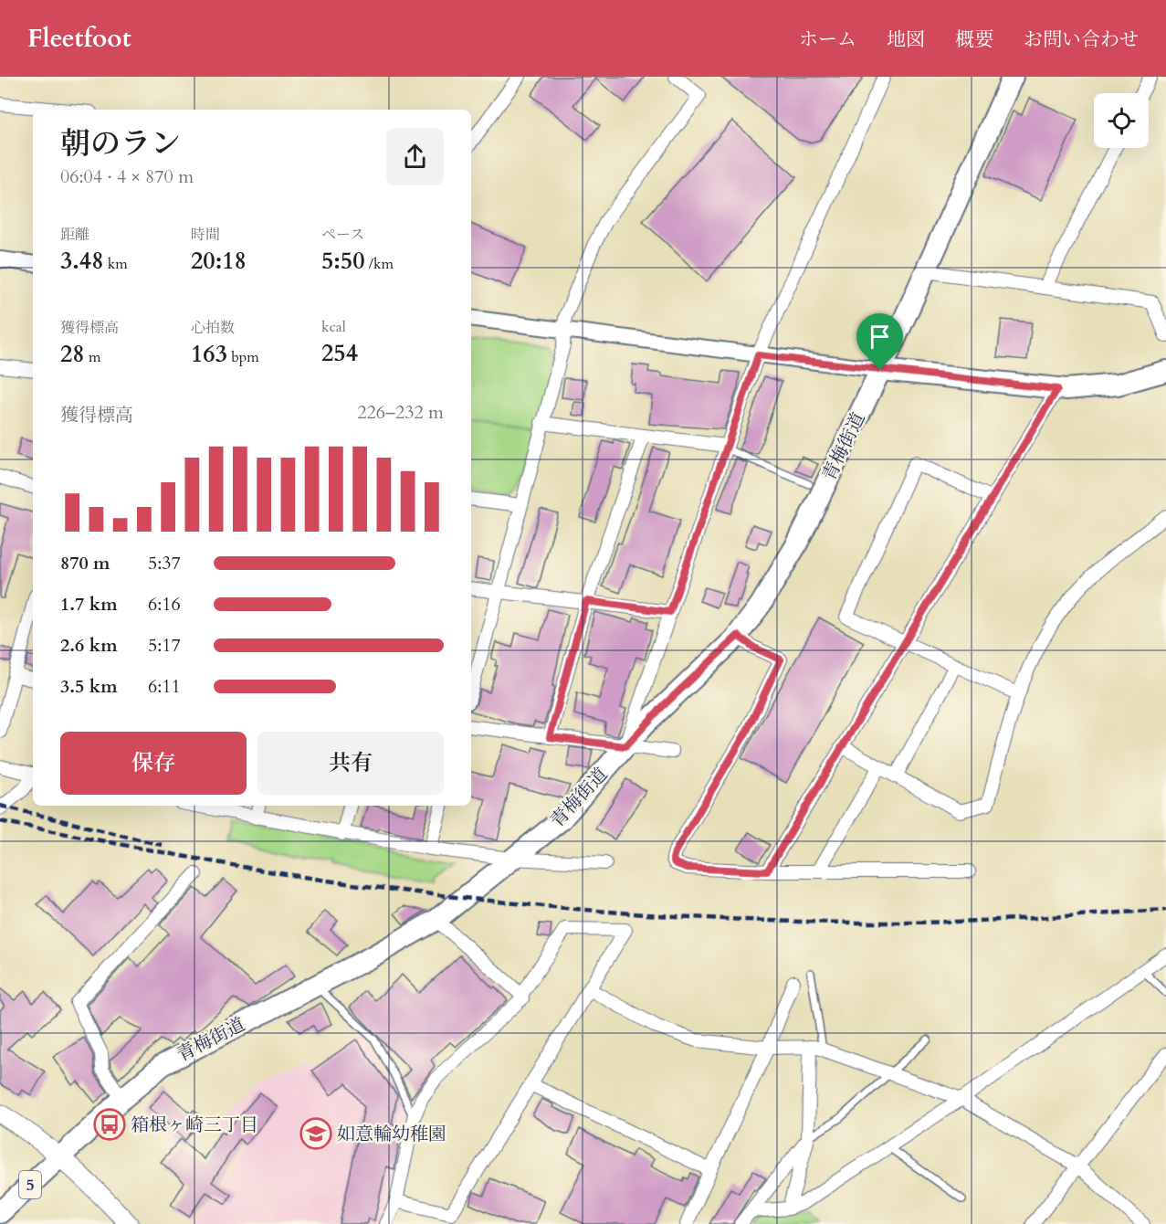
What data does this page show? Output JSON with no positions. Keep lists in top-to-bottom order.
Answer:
{
  "streets": {
    "main road": ["青梅街道", "5"]
  },
  "places": {
    "bus stop": ["箱根ヶ崎三丁目"],
    "school or university": ["如意輪幼稚園"]
  },
  "page": {
    "header": "Fleetfoot",
    "nav": [
      "ホーム",
      "地図",
      "概要",
      "お問い合わせ"
    ],
    "heading": ["朝のラン", "06:04 · 4 × 870 m"],
    "stats": [
      ["距離", "3.48 km"],
      ["時間", "20:18"],
      ["ペース", "5:50 /km"],
      ["獲得標高", "28 m"],
      ["心拍数", "163 bpm"],
      ["kcal", "254"]
    ],
    "chart": ["獲得標高", "226–232 m"],
    "list": [
      {
        "name": "870 m",
        "note": "5:37"
      },
      {
        "name": "1.7 km",
        "note": "6:16"
      },
      {
        "name": "2.6 km",
        "note": "5:17"
      },
      {
        "name": "3.5 km",
        "note": "6:11"
      }
    ],
    "buttons": ["保存", "共有"]
  }
}
